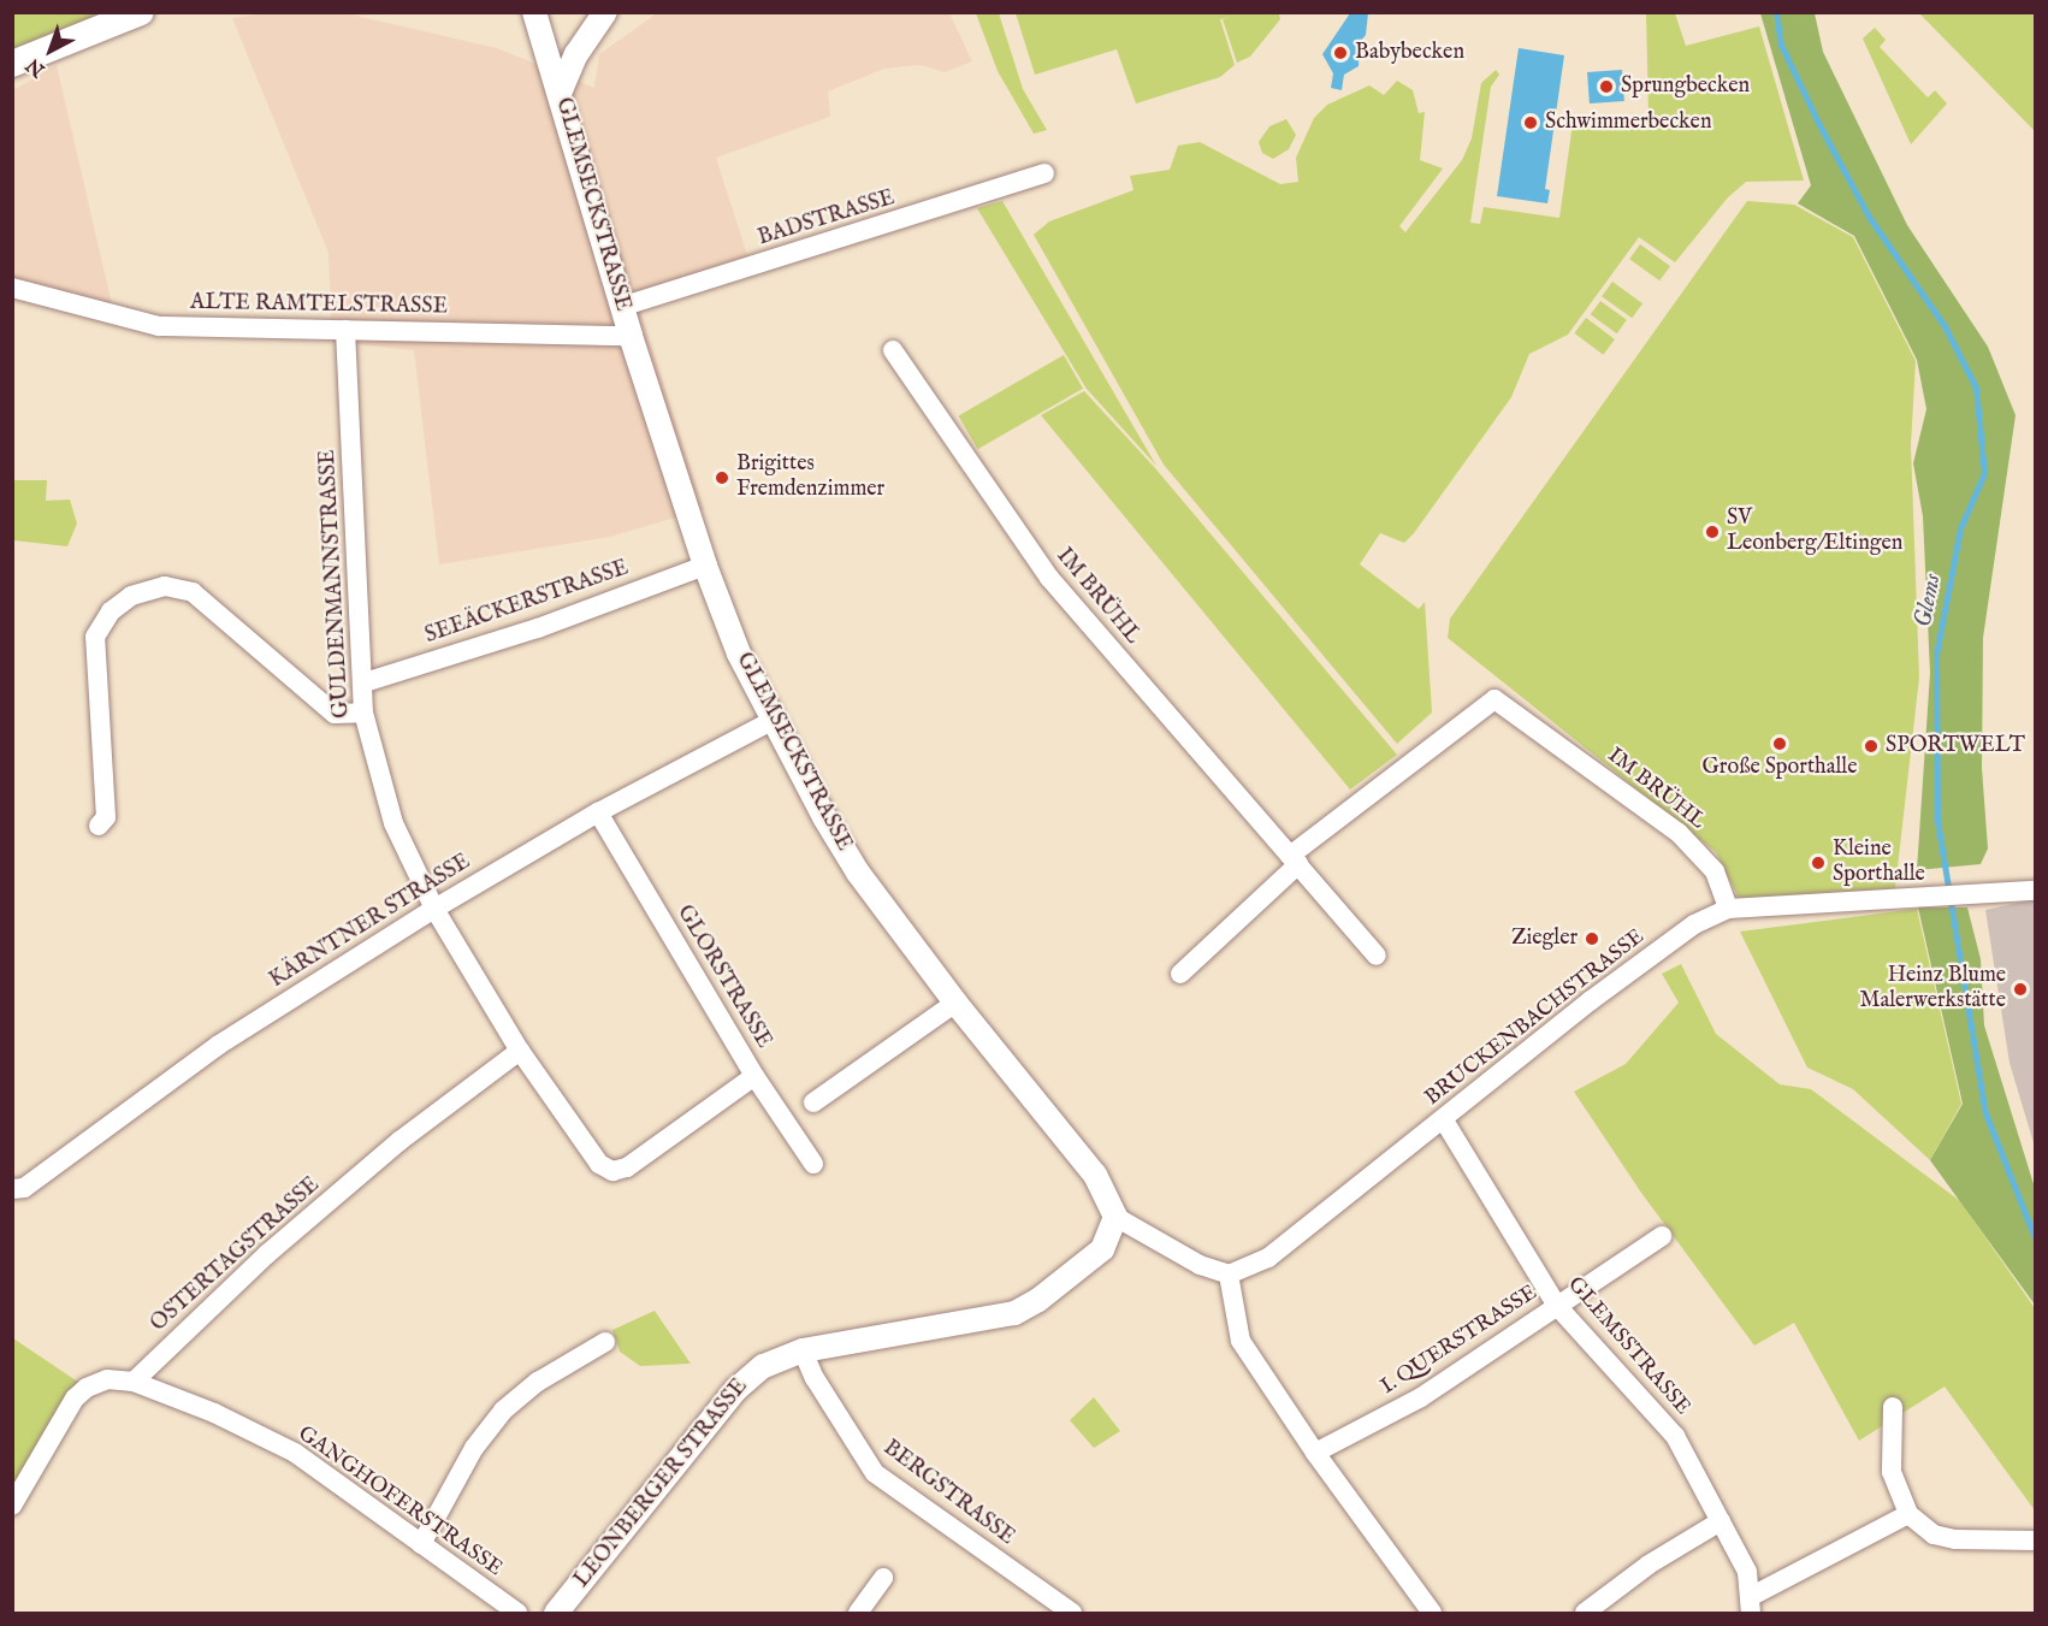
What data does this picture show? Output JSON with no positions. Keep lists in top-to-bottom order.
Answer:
{
  "streets": {
    "street": [
      "GLEMSECKSTRASSE",
      "BADSTRASSE",
      "ALTE RAMTELSTRASSE",
      "GULDENMANNSTRASSE",
      "IM BRÜHL",
      "SEEÄCKERSTRASSE",
      "KÄRNTNER STRASSE",
      "GLORSTRASSE",
      "BRUCKENBACHSTRASSE",
      "OSTERTAGSTRASSE",
      "I. QUERSTRASSE",
      "GLEMSSTRASSE",
      "LEONBERGER STRASSE",
      "BERGSTRASSE",
      "GANGHOFERSTRASSE"
    ]
  },
  "crossings": [
    ["GLEMSECKSTRASSE", "BADSTRASSE"],
    ["GLEMSECKSTRASSE", "ALTE RAMTELSTRASSE"],
    ["GLEMSECKSTRASSE", "SEEÄCKERSTRASSE"],
    ["GLEMSECKSTRASSE", "KÄRNTNER STRASSE"],
    ["GLEMSECKSTRASSE", "LEONBERGER STRASSE"],
    ["ALTE RAMTELSTRASSE", "GULDENMANNSTRASSE"],
    ["GULDENMANNSTRASSE", "SEEÄCKERSTRASSE"],
    ["GULDENMANNSTRASSE", "KÄRNTNER STRASSE"],
    ["GULDENMANNSTRASSE", "GLORSTRASSE"],
    ["GULDENMANNSTRASSE", "OSTERTAGSTRASSE"],
    ["IM BRÜHL", "BRUCKENBACHSTRASSE"],
    ["KÄRNTNER STRASSE", "GLORSTRASSE"],
    ["BRUCKENBACHSTRASSE", "GLEMSSTRASSE"],
    ["OSTERTAGSTRASSE", "GANGHOFERSTRASSE"],
    ["I. QUERSTRASSE", "GLEMSSTRASSE"],
    ["LEONBERGER STRASSE", "BERGSTRASSE"]
  ],
  "water": ["Glems"],
  "places": [
    "Babybecken",
    "Sprungbecken",
    "Schwimmerbecken",
    "Brigittes Fremdenzimmer",
    "SV Leonberg/Eltingen",
    "Große Sporthalle",
    "SPORTWELT",
    "Kleine Sporthalle",
    "Ziegler",
    "Heinz Blume Malerwerkstätte"
  ],
  "north": "bottom left"
}
